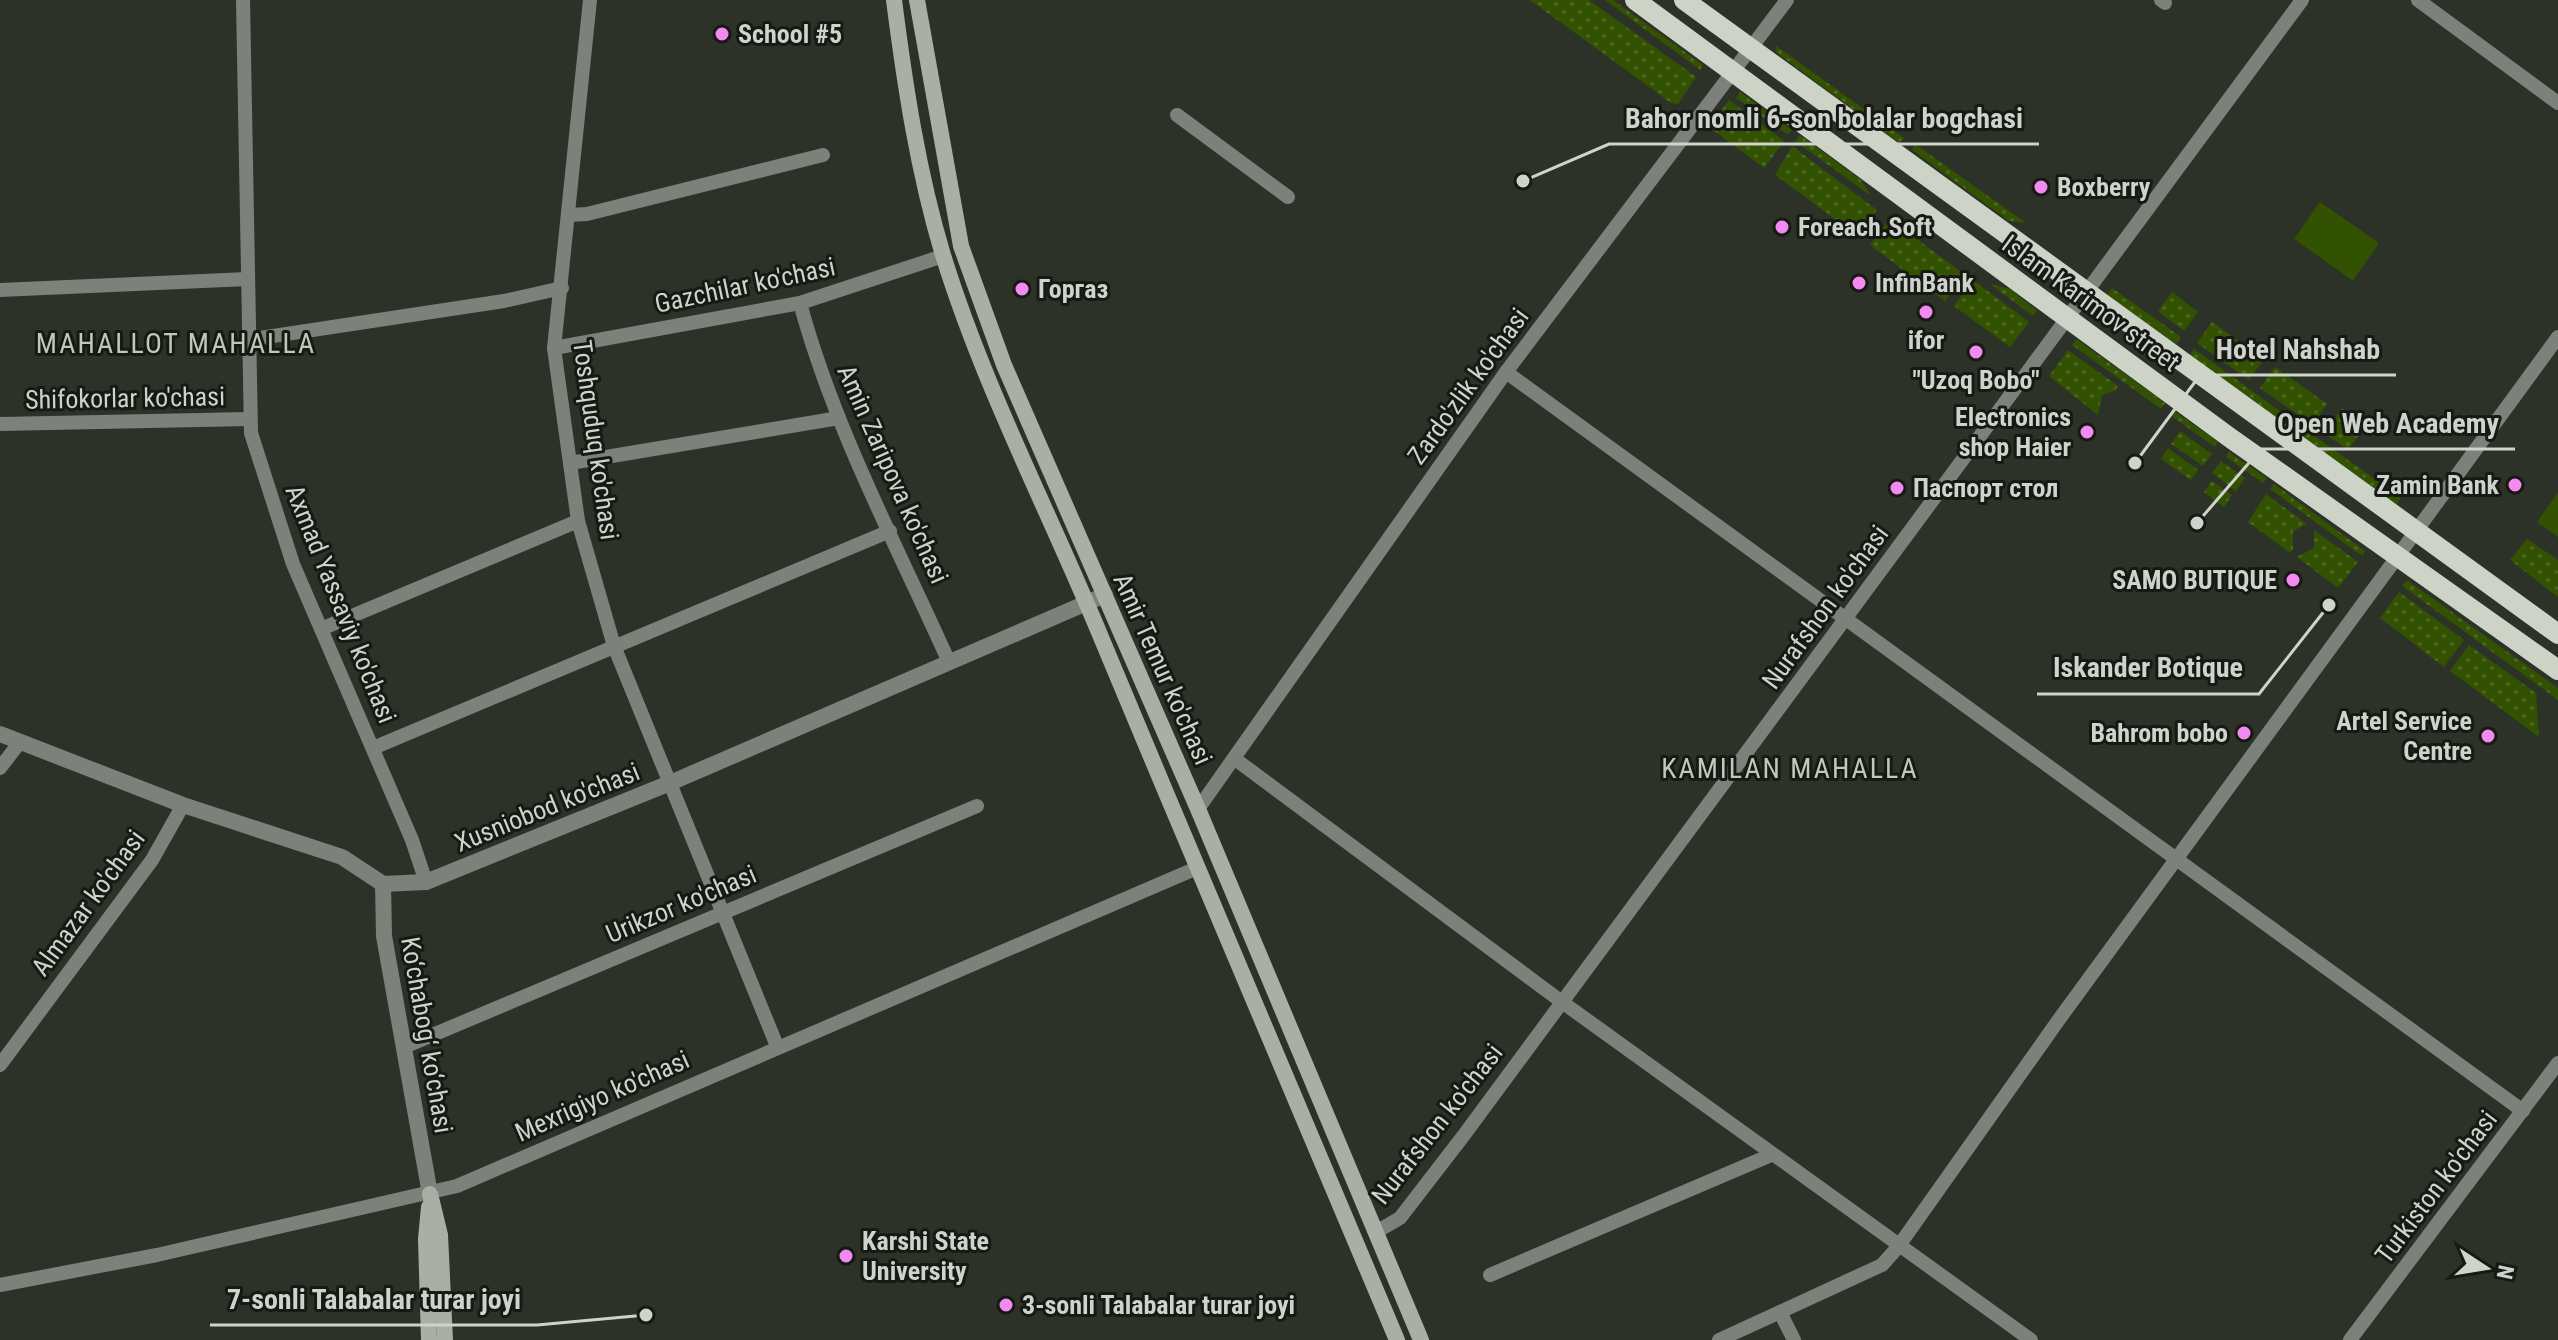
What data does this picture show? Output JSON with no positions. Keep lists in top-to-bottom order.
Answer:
{
  "streets": {
    "main road": ["Islam Karimov street", "Amir Temur ko'chasi", "Ko‘chabog‘ ko‘chasi"],
    "street": [
      "Gazchilar ko'chasi",
      "Zardo'zlik ko'chasi",
      "Shifokorlar ko'chasi",
      "Toshquduq ko'chasi",
      "Amin Zaripova ko'chasi",
      "Axmad Yassaviy ko'chasi",
      "Nurafshon ko'chasi",
      "Xusniobod ko'chasi",
      "Almazar ko'chasi",
      "Urikzor ko'chasi",
      "Mexrigiyo ko'chasi",
      "Turkiston ko'chasi"
    ]
  },
  "crossings": [
    ["Gazchilar ko'chasi", "Toshquduq ko'chasi"],
    ["Gazchilar ko'chasi", "Amin Zaripova ko'chasi"],
    ["Gazchilar ko'chasi", "Amir Temur ko'chasi"],
    ["Islam Karimov street", "Zardo'zlik ko'chasi"],
    ["Islam Karimov street", "Nurafshon ko'chasi"],
    ["Zardo'zlik ko'chasi", "Amir Temur ko'chasi"],
    ["Shifokorlar ko'chasi", "Axmad Yassaviy ko'chasi"],
    ["Toshquduq ko'chasi", "Xusniobod ko'chasi"],
    ["Toshquduq ko'chasi", "Urikzor ko'chasi"],
    ["Toshquduq ko'chasi", "Mexrigiyo ko'chasi"],
    ["Amin Zaripova ko'chasi", "Xusniobod ko'chasi"],
    ["Axmad Yassaviy ko'chasi", "Xusniobod ko'chasi"],
    ["Nurafshon ko'chasi", "Amir Temur ko'chasi"],
    ["Amir Temur ko'chasi", "Xusniobod ko'chasi"],
    ["Amir Temur ko'chasi", "Mexrigiyo ko'chasi"],
    ["Xusniobod ko'chasi", "Ko‘chabog‘ ko‘chasi"],
    ["Urikzor ko'chasi", "Ko‘chabog‘ ko‘chasi"],
    ["Ko‘chabog‘ ko‘chasi", "Mexrigiyo ko'chasi"]
  ],
  "districts": ["MAHALLOT MAHALLA", "KAMILAN MAHALLA"],
  "places": [
    "School #5",
    "Bahor nomli 6-son bolalar bogchasi",
    "Boxberry",
    "Foreach.Soft",
    "InfinBank",
    "Горгаз",
    "ifor",
    "\"Uzoq Bobo\"",
    "Electronics shop Haier",
    "Hotel Nahshab",
    "Zamin Bank",
    "Паспорт стол",
    "Open Web Academy",
    "SAMO BUTIQUE",
    "Iskander Botique",
    "Bahrom bobo",
    "Artel Service Centre",
    "Karshi State University",
    "3-sonli Talabalar turar joyi",
    "7-sonli Talabalar turar joyi"
  ],
  "north": "right"
}
